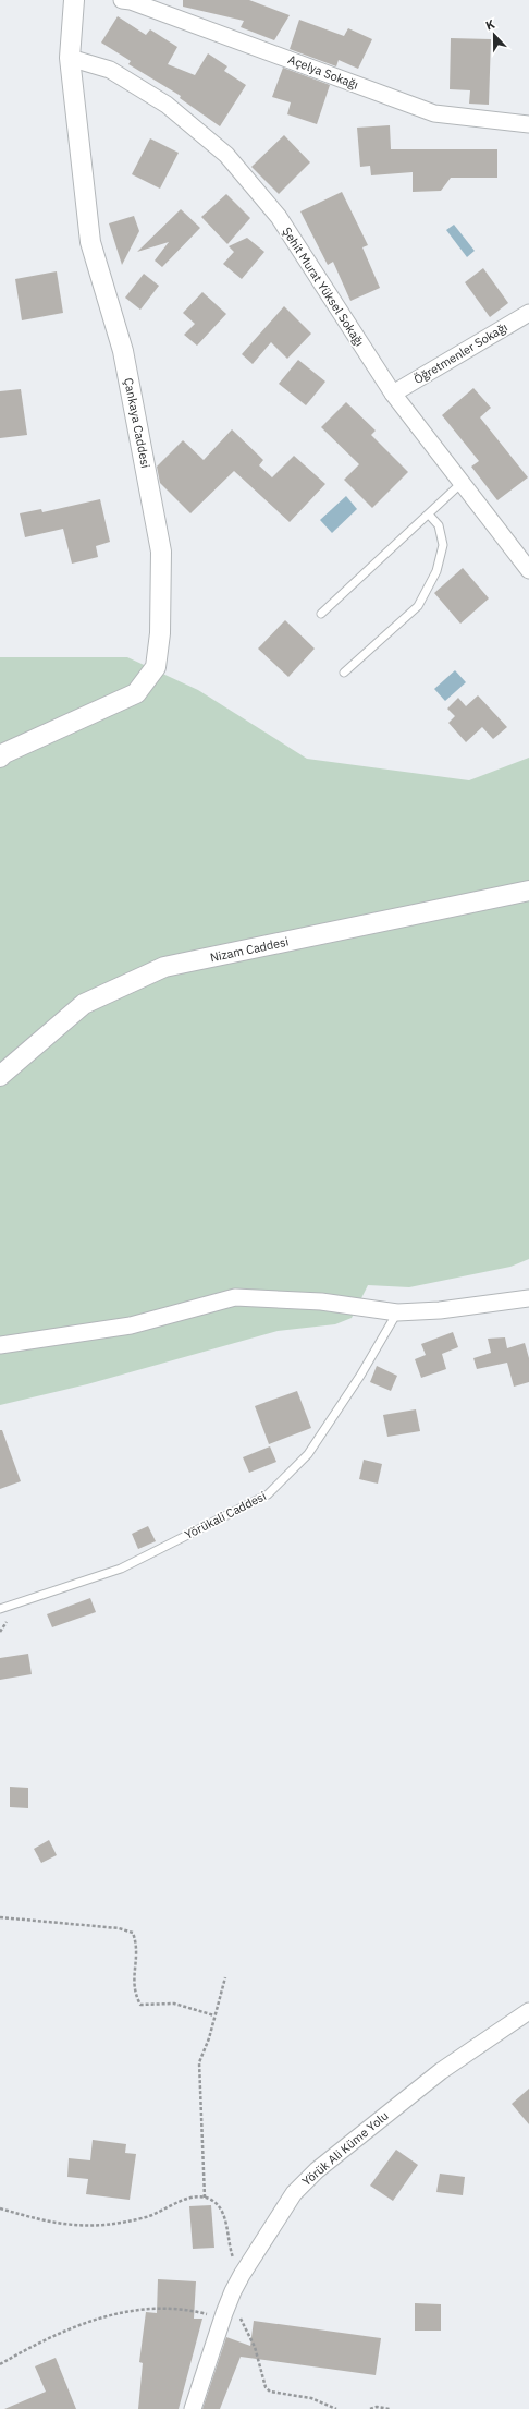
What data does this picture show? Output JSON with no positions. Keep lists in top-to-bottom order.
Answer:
{
  "streets": {
    "street": [
      "Açelya Sokağı",
      "Şehit Murat Yüksel Sokağı",
      "Öğretmenler Sokağı",
      "Çankaya Caddesi",
      "Nizam Caddesi",
      "Yörük Ali Küme Yolu"
    ],
    "lane": ["Yörükali Caddesi"]
  },
  "crossings": [
    ["Şehit Murat Yüksel Sokağı", "Öğretmenler Sokağı"],
    ["Şehit Murat Yüksel Sokağı", "Çankaya Caddesi"]
  ],
  "north": "top"
}
